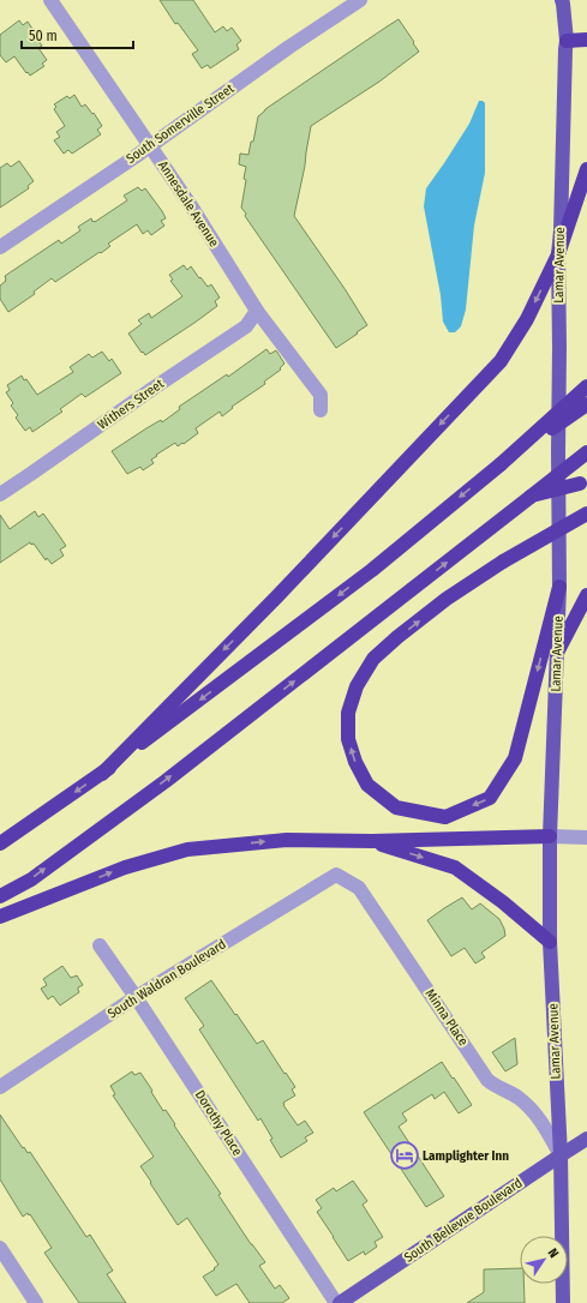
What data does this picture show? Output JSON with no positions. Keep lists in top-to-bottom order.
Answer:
{
  "streets": {
    "main road": ["Lamar Avenue", "South Bellevue Boulevard"],
    "street": [
      "South Somerville Street",
      "Annesdale Avenue",
      "Withers Street",
      "South Waldran Boulevard",
      "Minna Place",
      "Dorothy Place"
    ]
  },
  "crossings": [
    ["South Somerville Street", "Annesdale Avenue"],
    ["Annesdale Avenue", "Withers Street"],
    ["Lamar Avenue", "Minna Place"],
    ["Lamar Avenue", "South Bellevue Boulevard"],
    ["South Waldran Boulevard", "Minna Place"],
    ["South Waldran Boulevard", "Dorothy Place"],
    ["Minna Place", "South Bellevue Boulevard"],
    ["Dorothy Place", "South Bellevue Boulevard"]
  ],
  "places": {
    "hotel": ["Lamplighter Inn"]
  },
  "scale_bar": "50 m",
  "north": "top right"
}
